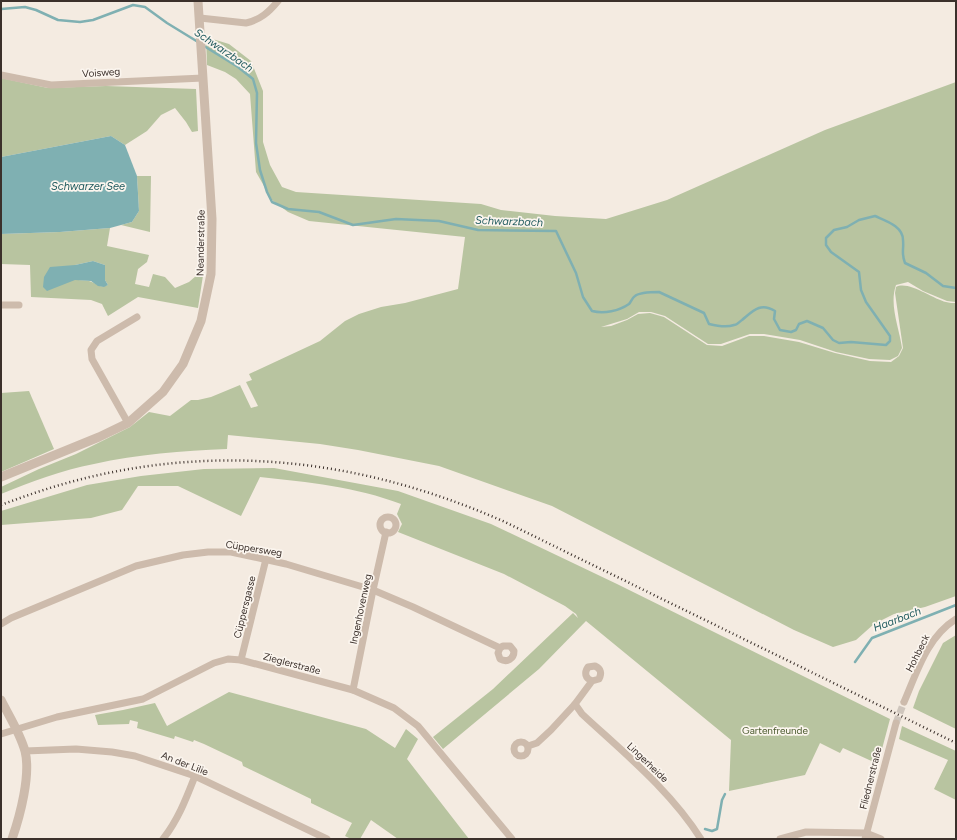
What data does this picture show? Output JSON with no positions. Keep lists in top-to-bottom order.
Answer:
{
  "streets": {
    "street": [
      "Voisweg",
      "Neanderstraße",
      "Cüppersweg",
      "Cüppersgasse",
      "Ingenhovenweg",
      "Hohbeck",
      "Zieglerstraße",
      "Lingerheide",
      "An der Lilie",
      "Fliednerstraße"
    ]
  },
  "crossings": [
    ["Voisweg", "Neanderstraße"],
    ["Cüppersweg", "Cüppersgasse"],
    ["Cüppersweg", "Ingenhovenweg"],
    ["Cüppersgasse", "Zieglerstraße"],
    ["Ingenhovenweg", "Zieglerstraße"]
  ],
  "water": ["Schwarzbach", "Schwarzer See", "Haarbach"],
  "parks": ["Gartenfreunde"]
}
